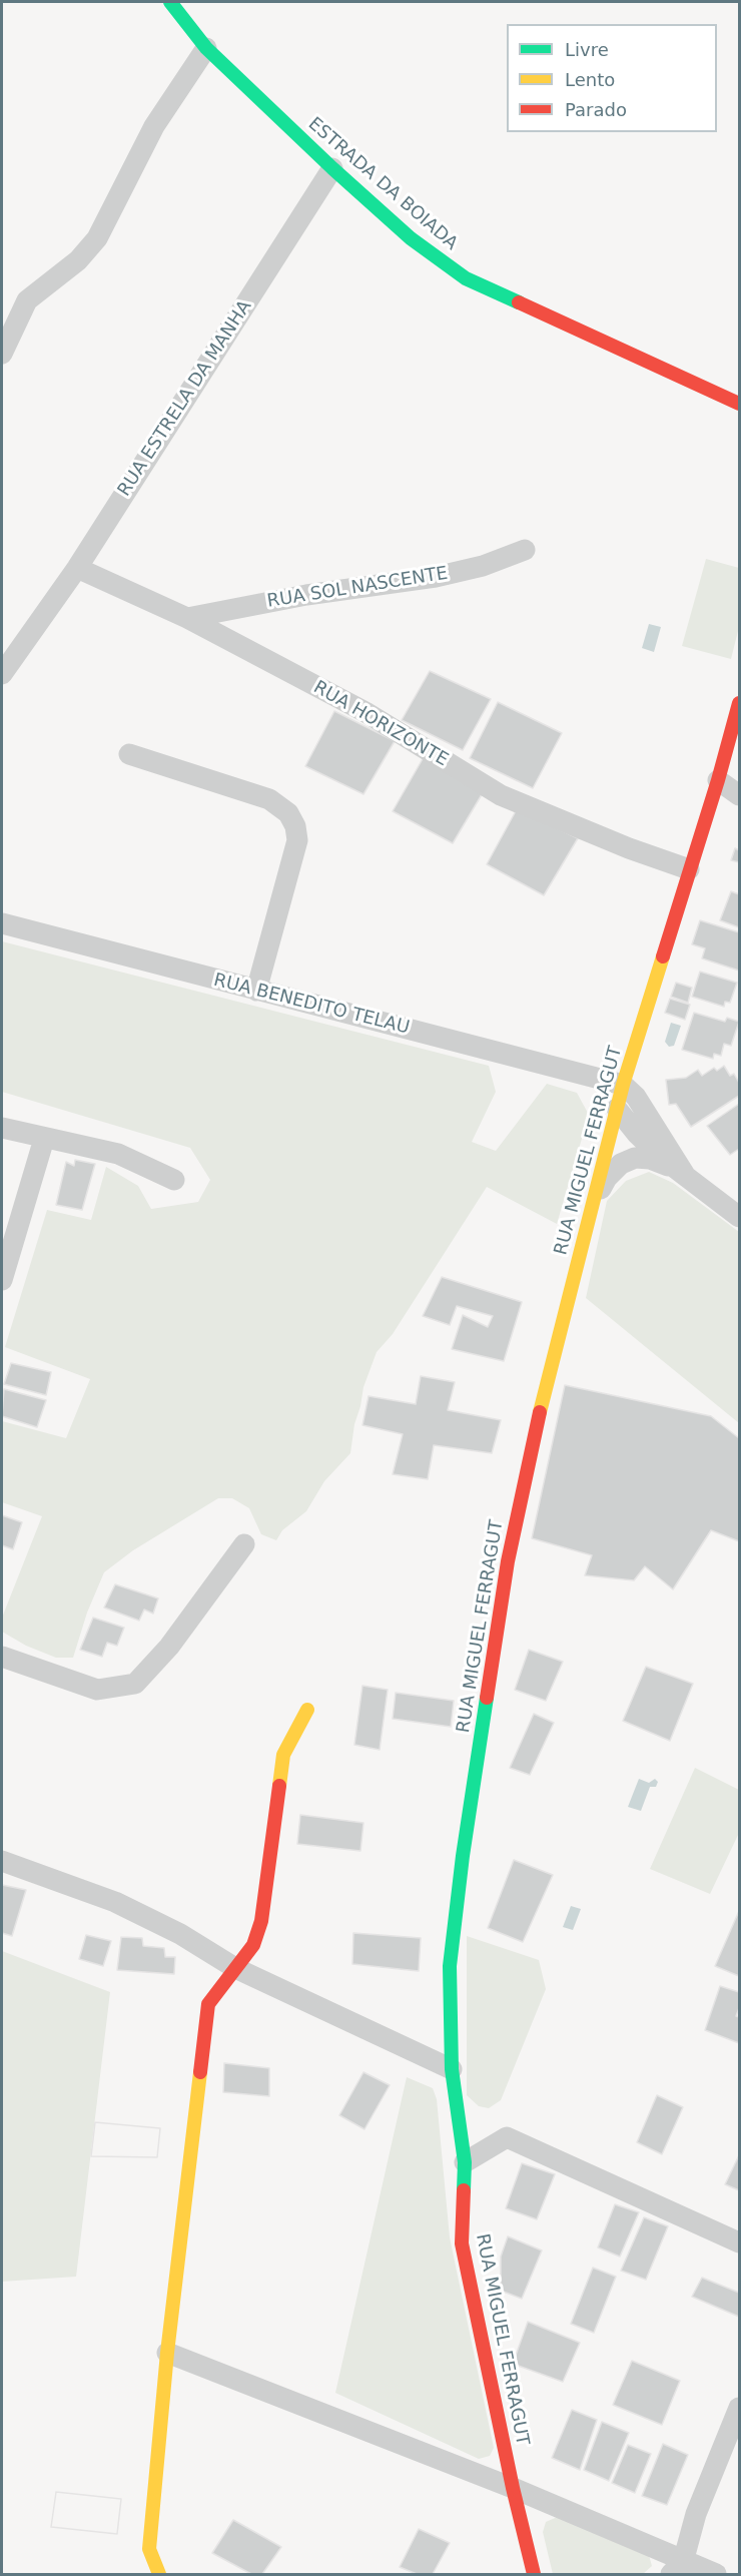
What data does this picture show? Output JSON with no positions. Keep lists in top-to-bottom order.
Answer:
{
  "streets": {
    "street": [
      "ESTRADA DA BOIADA",
      "RUA ESTRELA DA MANHA",
      "RUA SOL NASCENTE",
      "RUA HORIZONTE",
      "RUA BENEDITO TELAU",
      "RUA MIGUEL FERRAGUT"
    ]
  },
  "crossings": [
    ["ESTRADA DA BOIADA", "RUA ESTRELA DA MANHA"],
    ["RUA ESTRELA DA MANHA", "RUA HORIZONTE"],
    ["RUA SOL NASCENTE", "RUA HORIZONTE"],
    ["RUA HORIZONTE", "RUA MIGUEL FERRAGUT"],
    ["RUA BENEDITO TELAU", "RUA MIGUEL FERRAGUT"]
  ],
  "legend": ["Livre", "Lento", "Parado"]
}
